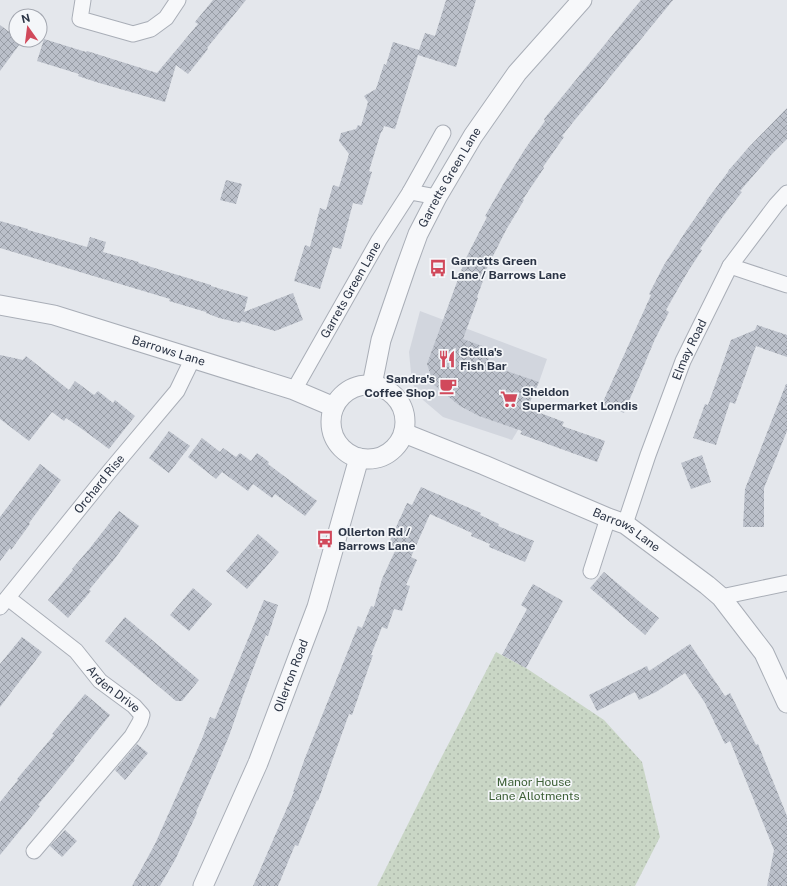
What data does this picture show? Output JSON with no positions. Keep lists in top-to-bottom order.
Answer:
{
  "streets": {
    "street": [
      "Garretts Green Lane",
      "Garrets Green Lane",
      "Elmay Road",
      "Barrows Lane",
      "Orchard Rise",
      "Ollerton Road",
      "Arden Drive"
    ]
  },
  "crossings": [
    ["Garretts Green Lane", "Barrows Lane"],
    ["Garretts Green Lane", "Ollerton Road"],
    ["Garrets Green Lane", "Barrows Lane"],
    ["Elmay Road", "Barrows Lane"],
    ["Barrows Lane", "Orchard Rise"],
    ["Barrows Lane", "Ollerton Road"],
    ["Orchard Rise", "Arden Drive"]
  ],
  "parks": ["Manor House Lane Allotments"],
  "places": {
    "bus stop": ["Garretts Green Lane / Barrows Lane", "Ollerton Rd / Barrows Lane"],
    "restaurant": ["Stella's Fish Bar"],
    "cafe": ["Sandra's Coffee Shop"],
    "supermarket": ["Sheldon Supermarket Londis"]
  },
  "north": "top"
}
